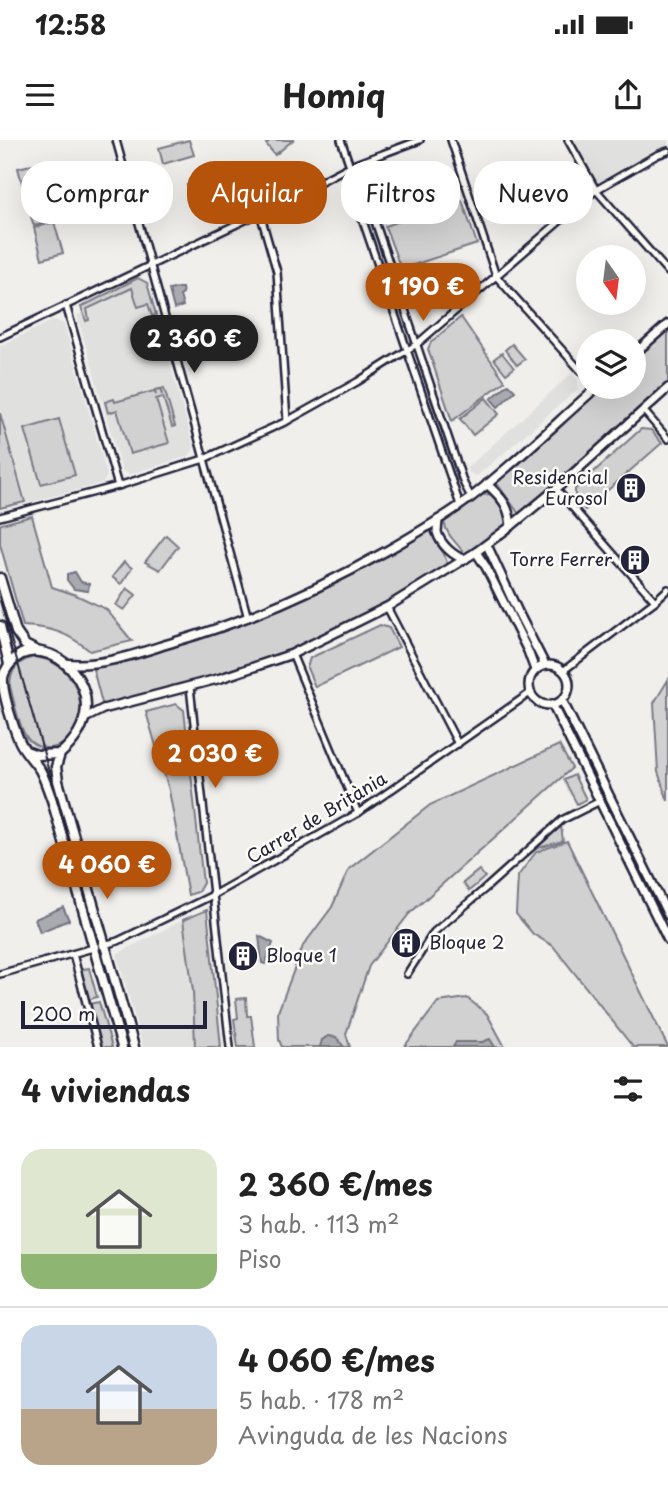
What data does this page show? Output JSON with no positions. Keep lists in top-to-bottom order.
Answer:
{
  "streets": {
    "street": ["Carrer de Britània"]
  },
  "places": {
    "building": [
      "Residencial Eurosol",
      "Torre Ferrer",
      "Bloque 2",
      "Bloque 1"
    ]
  },
  "scale_bar": "200 m",
  "north": "bottom",
  "page": {
    "status": "12:58",
    "header": "Homiq",
    "chip": [
      "Comprar",
      "Alquilar",
      "Filtros",
      "Nuevo"
    ],
    "price": [
      "1 190 €",
      "2 360 €",
      "2 030 €",
      "4 060 €"
    ],
    "scale": "200 m",
    "heading": "4 viviendas",
    "list": [
      {
        "name": "2 360 €/mes",
        "note": "3 hab. · 113 m² · Piso"
      },
      {
        "name": "4 060 €/mes",
        "note": "5 hab. · 178 m² · Avinguda de les Nacions"
      }
    ]
  }
}
